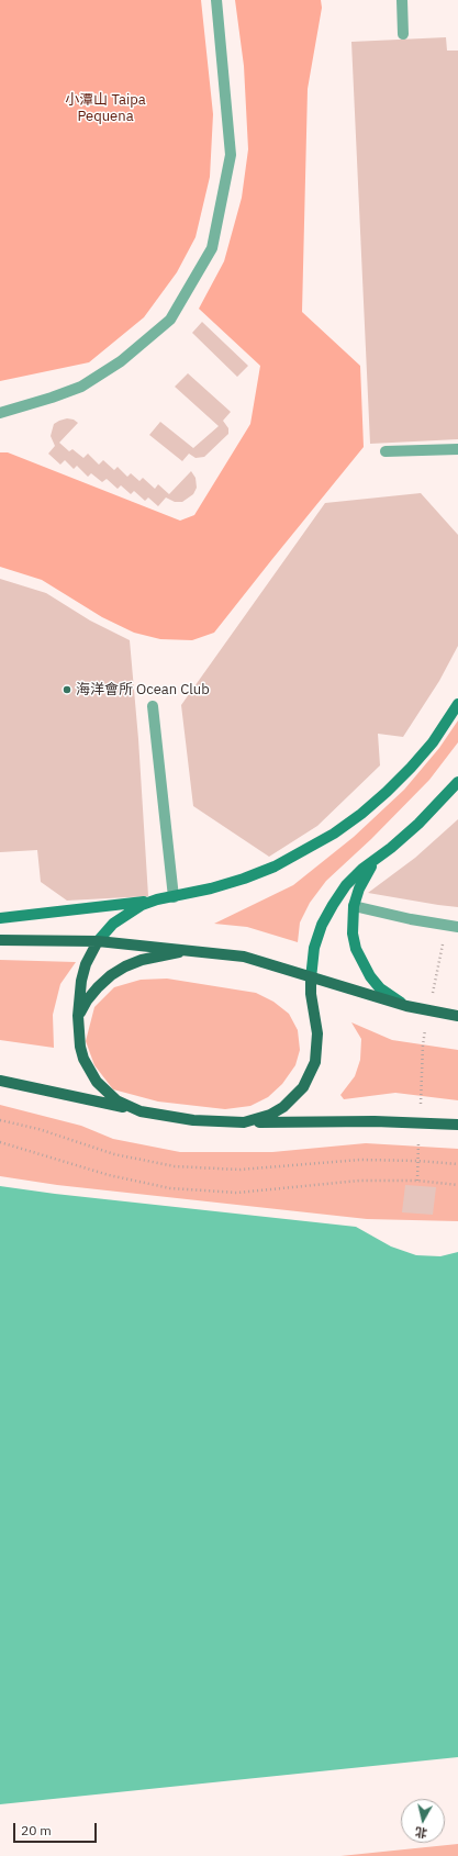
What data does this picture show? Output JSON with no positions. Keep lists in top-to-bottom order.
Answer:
{
  "parks": ["小潭山 Taipa Pequena"],
  "places": ["海洋會所 Ocean Club"],
  "scale_bar": "20 m",
  "north": "bottom"
}
